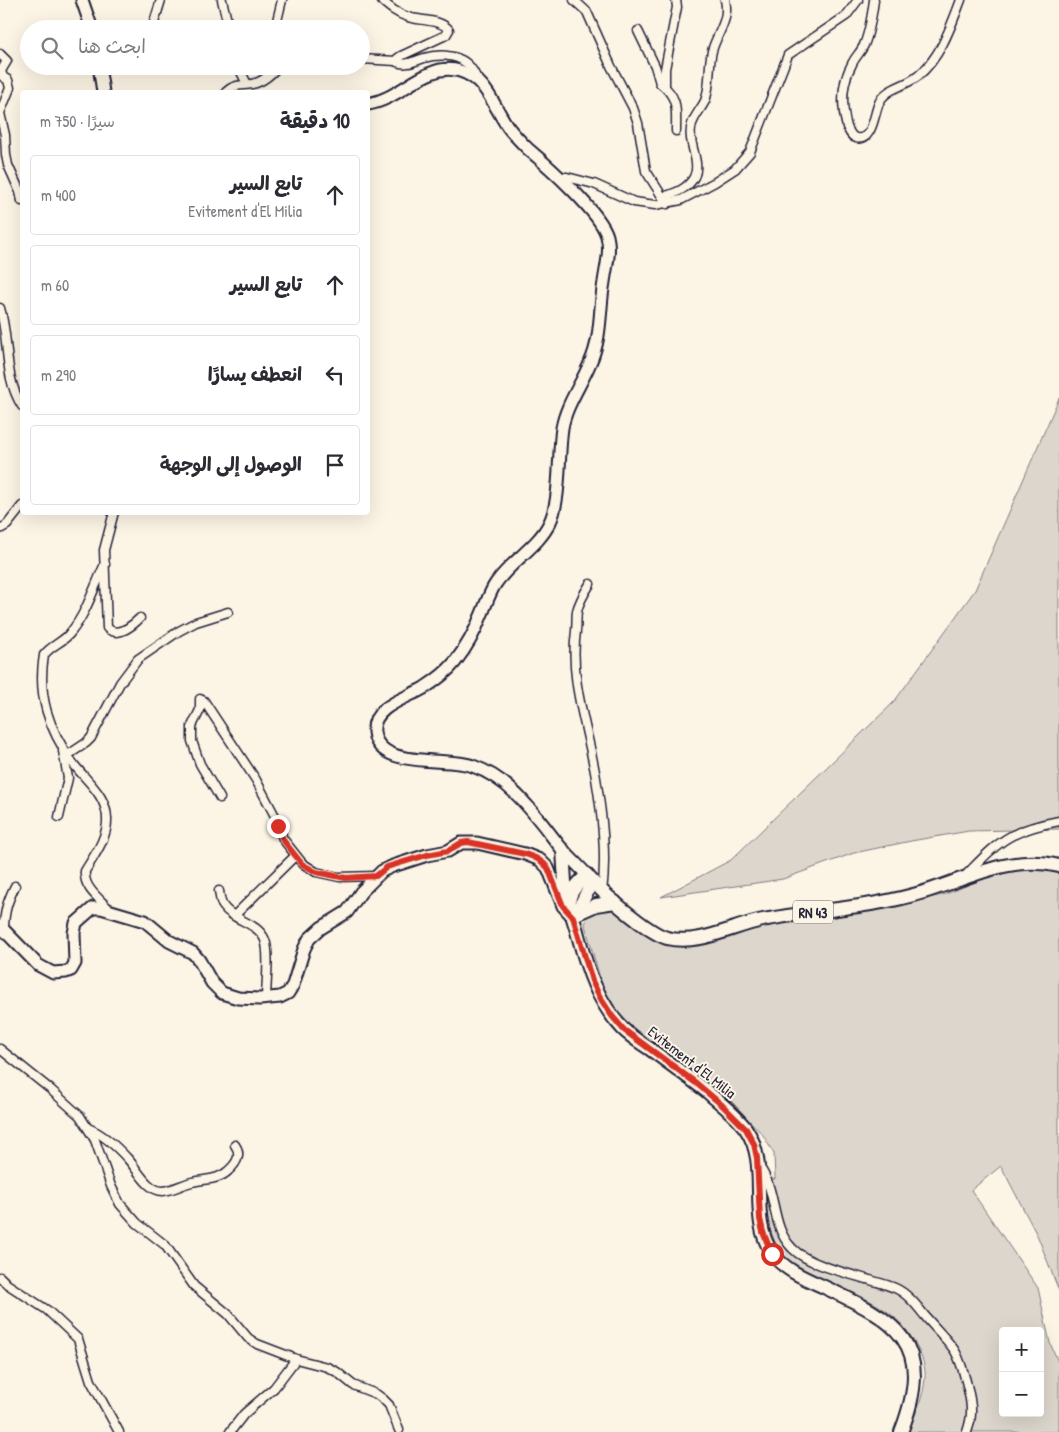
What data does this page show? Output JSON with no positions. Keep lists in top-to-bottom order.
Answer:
{
  "streets": {
    "main road": ["RN 43", "Evitement d'El Milia"]
  },
  "page": {
    "search": "ابحث هنا",
    "heading": ["10 دقيقة", "سيرًا · 750 m"],
    "list": [
      ["تابع السير", "Evitement d'El Milia", "400 m"],
      ["تابع السير", "60 m"],
      ["انعطف يسارًا", "290 m"],
      "الوصول إلى الوجهة"
    ],
    "map_buttons": ["+", "−"]
  }
}
